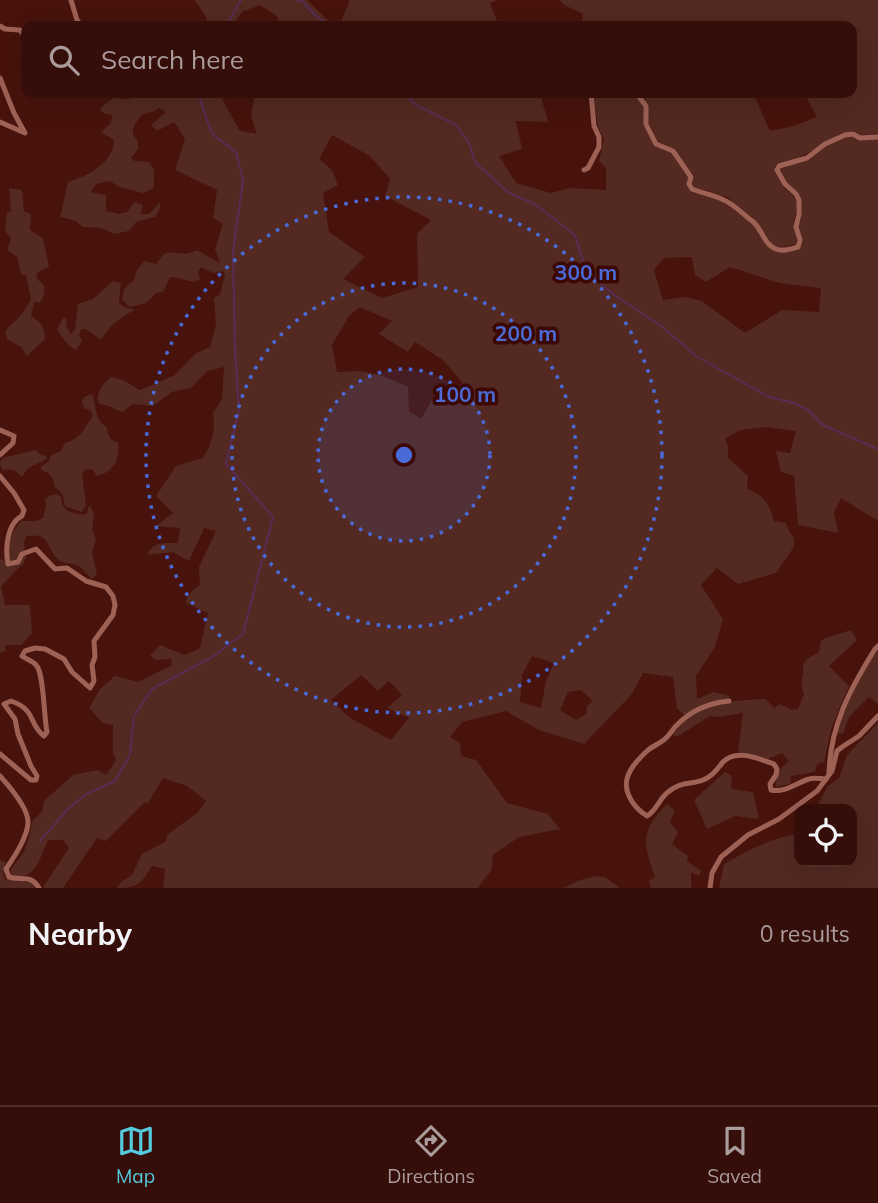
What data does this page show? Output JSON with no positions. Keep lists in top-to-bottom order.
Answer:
{
  "page": {
    "search": "Search here",
    "heading": ["Nearby", "0 results"],
    "nav": ["Map", "Directions", "Saved"]
  },
  "rings": ["300 m", "200 m", "100 m"]
}
